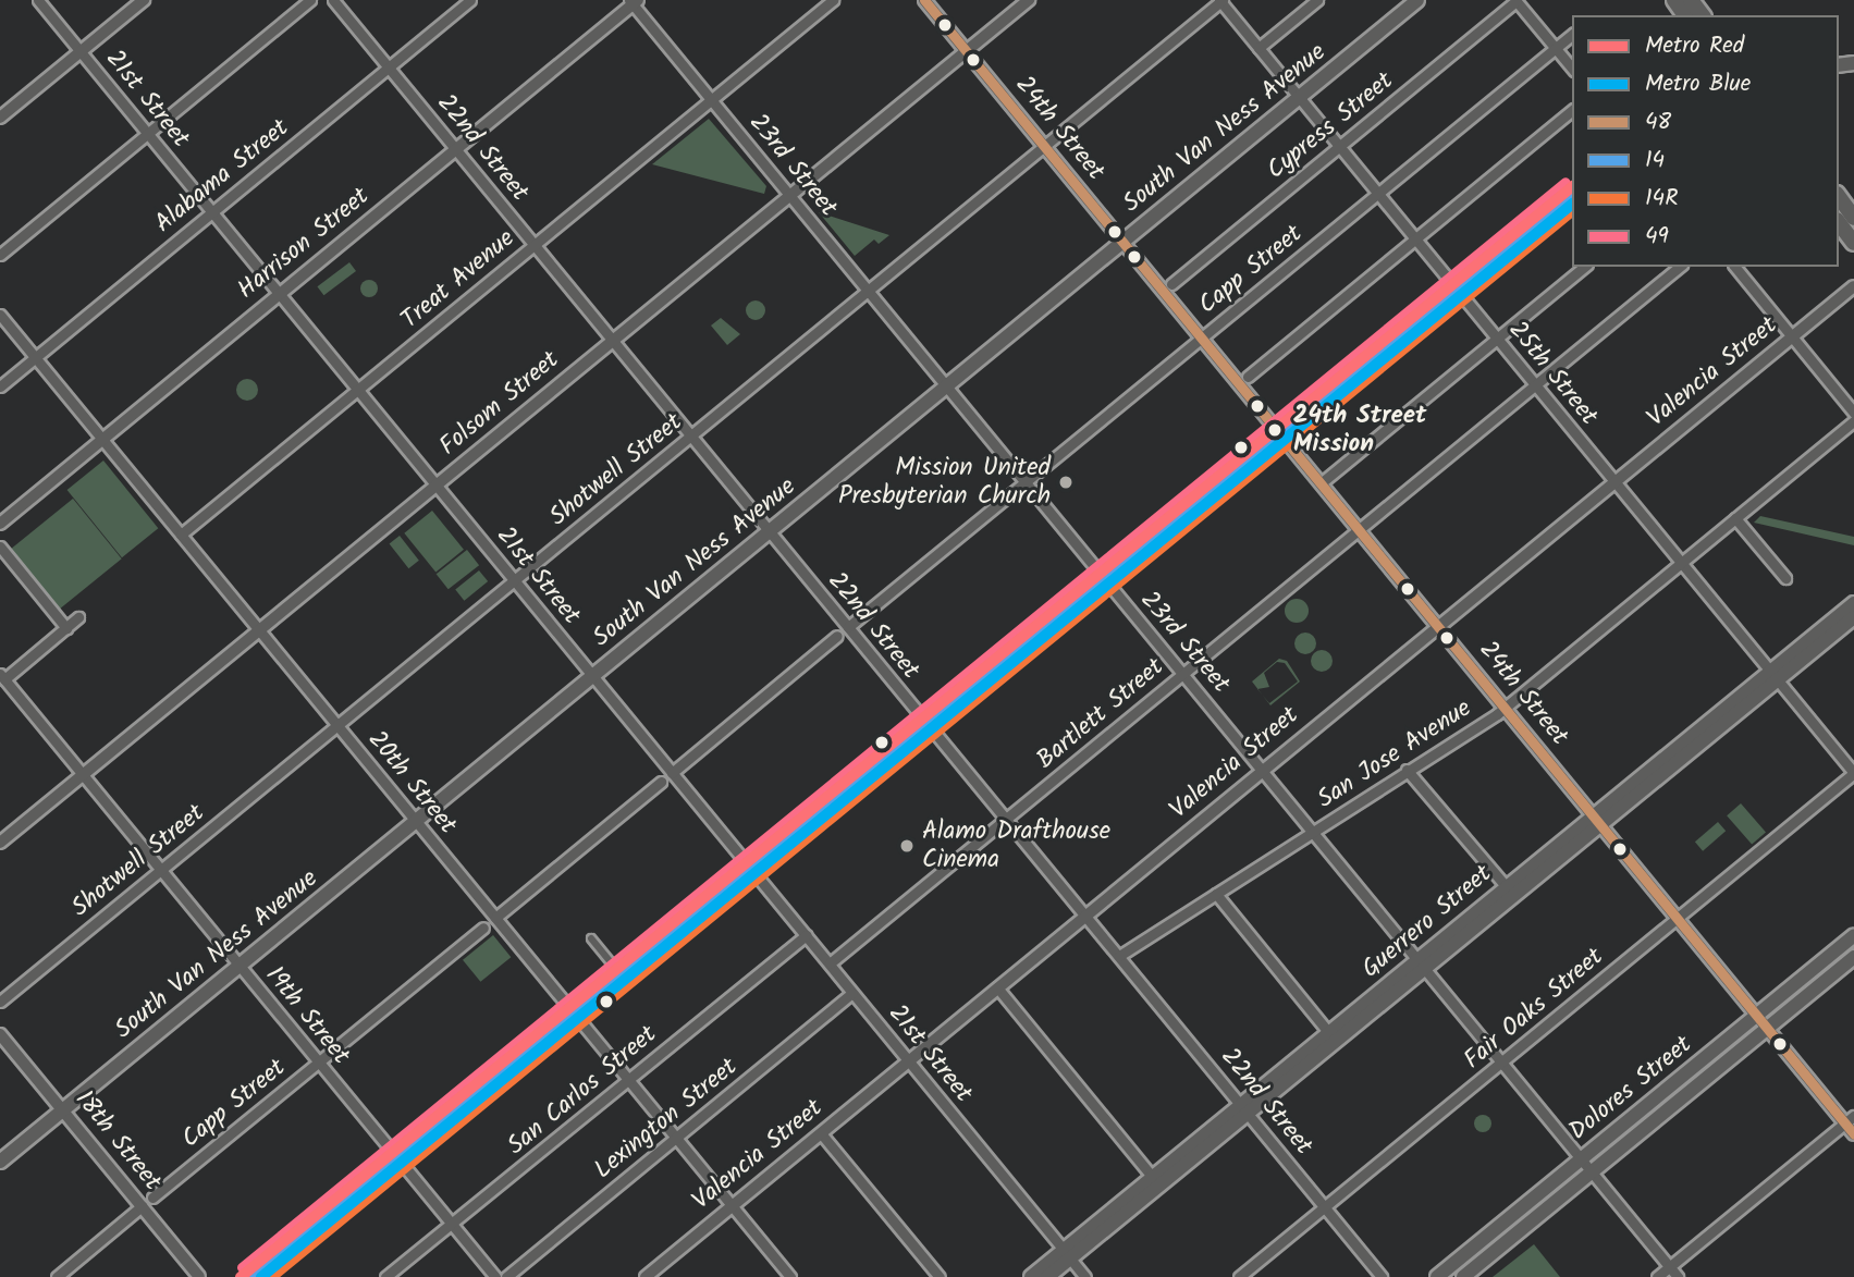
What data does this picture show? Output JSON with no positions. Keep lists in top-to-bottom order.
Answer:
{
  "streets": {
    "main road": ["South Van Ness Avenue", "Guerrero Street", "Dolores Street"],
    "street": [
      "21st Street",
      "Cypress Street",
      "24th Street",
      "22nd Street",
      "23rd Street",
      "Alabama Street",
      "Harrison Street",
      "Capp Street",
      "Treat Avenue",
      "Valencia Street",
      "25th Street",
      "Folsom Street",
      "Shotwell Street",
      "Bartlett Street",
      "San Jose Avenue",
      "20th Street",
      "Fair Oaks Street",
      "19th Street",
      "San Carlos Street",
      "Lexington Street",
      "18th Street"
    ]
  },
  "crossings": [
    ["21st Street", "South Van Ness Avenue"],
    ["21st Street", "Alabama Street"],
    ["21st Street", "Harrison Street"],
    ["21st Street", "Treat Avenue"],
    ["21st Street", "Valencia Street"],
    ["21st Street", "Folsom Street"],
    ["21st Street", "Shotwell Street"],
    ["21st Street", "Bartlett Street"],
    ["21st Street", "Guerrero Street"],
    ["21st Street", "San Carlos Street"],
    ["21st Street", "Lexington Street"],
    ["Cypress Street", "25th Street"],
    ["24th Street", "South Van Ness Avenue"],
    ["24th Street", "Capp Street"],
    ["24th Street", "Valencia Street"],
    ["24th Street", "Folsom Street"],
    ["24th Street", "Shotwell Street"],
    ["24th Street", "Bartlett Street"],
    ["24th Street", "San Jose Avenue"],
    ["24th Street", "Guerrero Street"],
    ["24th Street", "Fair Oaks Street"],
    ["24th Street", "Dolores Street"],
    ["South Van Ness Avenue", "22nd Street"],
    ["South Van Ness Avenue", "23rd Street"],
    ["South Van Ness Avenue", "25th Street"],
    ["South Van Ness Avenue", "20th Street"],
    ["South Van Ness Avenue", "19th Street"],
    ["South Van Ness Avenue", "18th Street"],
    ["22nd Street", "Alabama Street"],
    ["22nd Street", "Harrison Street"],
    ["22nd Street", "Capp Street"],
    ["22nd Street", "Treat Avenue"],
    ["22nd Street", "Valencia Street"],
    ["22nd Street", "Folsom Street"],
    ["22nd Street", "Shotwell Street"],
    ["22nd Street", "Bartlett Street"],
    ["22nd Street", "San Jose Avenue"],
    ["22nd Street", "Guerrero Street"],
    ["22nd Street", "Fair Oaks Street"],
    ["23rd Street", "Harrison Street"],
    ["23rd Street", "Capp Street"],
    ["23rd Street", "Treat Avenue"],
    ["23rd Street", "Valencia Street"],
    ["23rd Street", "Folsom Street"],
    ["23rd Street", "Shotwell Street"],
    ["23rd Street", "Bartlett Street"],
    ["23rd Street", "San Jose Avenue"],
    ["23rd Street", "Guerrero Street"],
    ["23rd Street", "Fair Oaks Street"],
    ["23rd Street", "Dolores Street"],
    ["Alabama Street", "20th Street"],
    ["Harrison Street", "20th Street"],
    ["Capp Street", "25th Street"],
    ["Capp Street", "19th Street"],
    ["Treat Avenue", "20th Street"],
    ["Valencia Street", "25th Street"],
    ["Valencia Street", "20th Street"],
    ["25th Street", "Shotwell Street"],
    ["25th Street", "Bartlett Street"],
    ["25th Street", "San Jose Avenue"],
    ["25th Street", "Guerrero Street"],
    ["25th Street", "Fair Oaks Street"],
    ["Folsom Street", "20th Street"],
    ["Folsom Street", "19th Street"],
    ["Shotwell Street", "20th Street"],
    ["Shotwell Street", "19th Street"],
    ["20th Street", "San Carlos Street"],
    ["20th Street", "Lexington Street"],
    ["19th Street", "San Carlos Street"]
  ],
  "places": ["24th Street Mission", "Mission United Presbyterian Church", "Alamo Drafthouse Cinema"],
  "lines": [
    "transit line 48",
    "transit line 49",
    "metro line Red",
    "transit line 14",
    "metro line Blue",
    "transit line 14R"
  ],
  "legend": [
    "Metro Red",
    "Metro Blue",
    "48",
    "14",
    "14R",
    "49"
  ]
}
